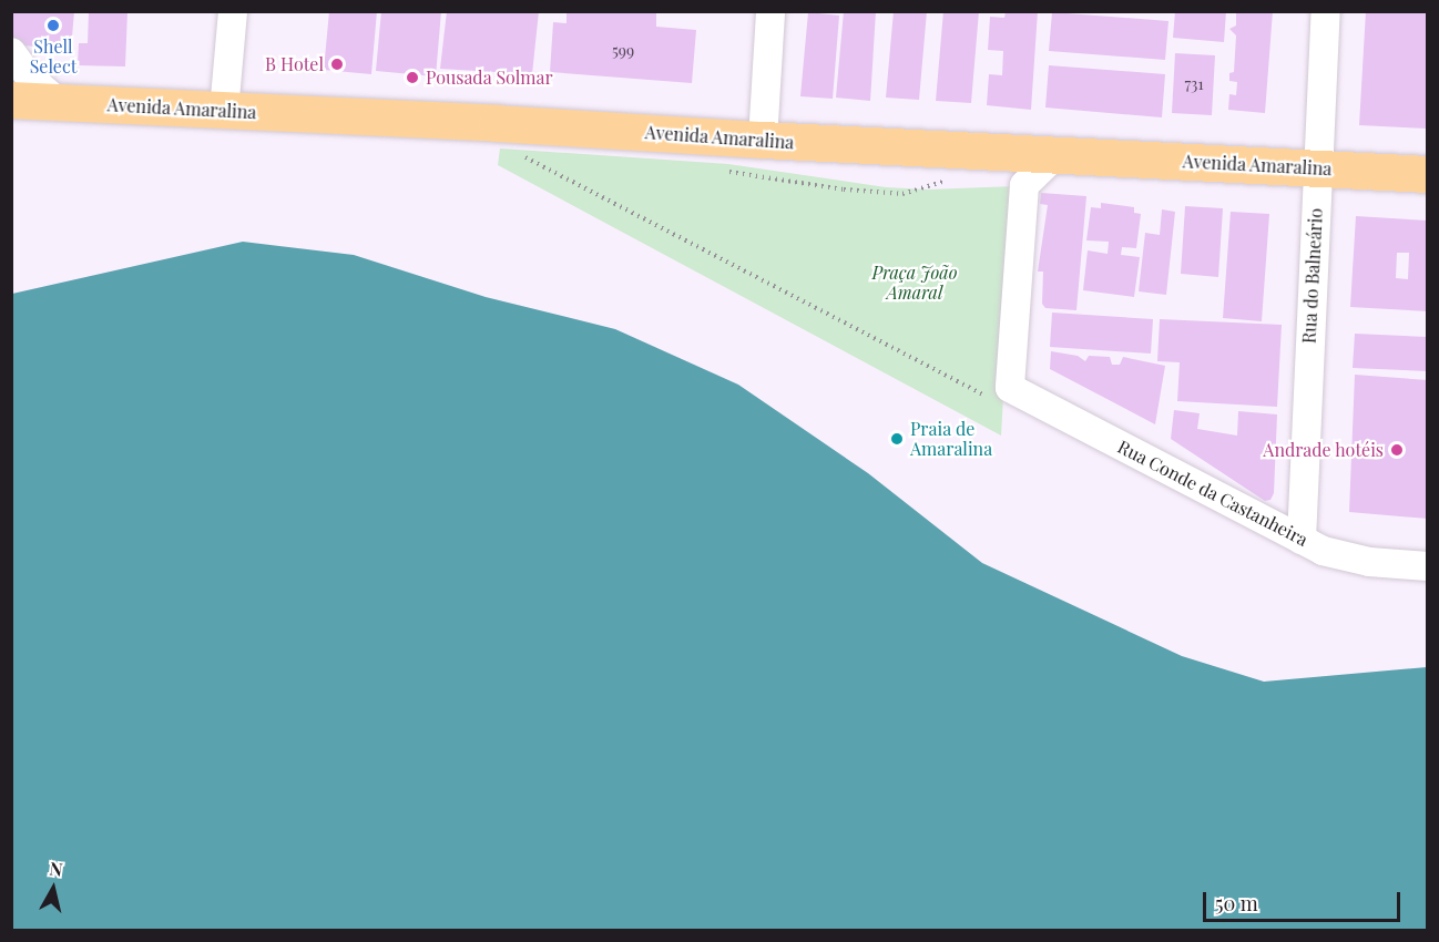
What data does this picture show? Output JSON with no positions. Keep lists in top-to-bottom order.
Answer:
{
  "streets": {
    "main road": ["Avenida Amaralina"],
    "street": ["Rua do Balneário", "Rua Conde da Castanheira"]
  },
  "crossings": [
    ["Avenida Amaralina", "Rua do Balneário"],
    ["Rua do Balneário", "Rua Conde da Castanheira"]
  ],
  "parks": ["Praça João Amaral"],
  "places": [
    "Shell Select",
    "B Hotel",
    "Pousada Solmar",
    "Praia de Amaralina",
    "Andrade hotéis"
  ],
  "house_numbers": ["599", "731"],
  "scale_bar": "50 m",
  "north": "top"
}
